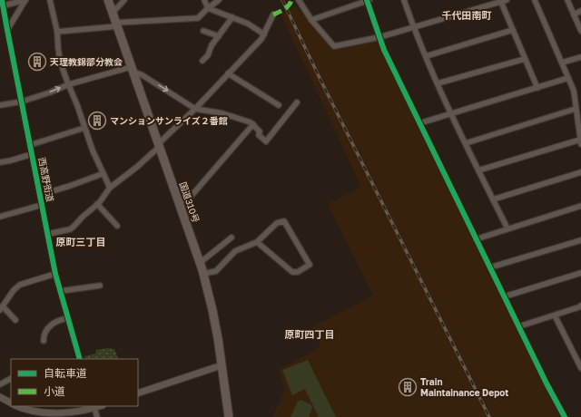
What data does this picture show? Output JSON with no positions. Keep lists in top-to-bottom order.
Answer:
{
  "streets": {
    "highway": ["国道310号"],
    "street": ["西高野街道"]
  },
  "districts": ["千代田南町", "原町三丁目", "原町四丁目"],
  "places": {
    "building": ["天理教錦部分教会", "マンションサンライズ２番館", "Train Maintainance Depot"]
  },
  "legend": ["自転車道", "小道"]
}
